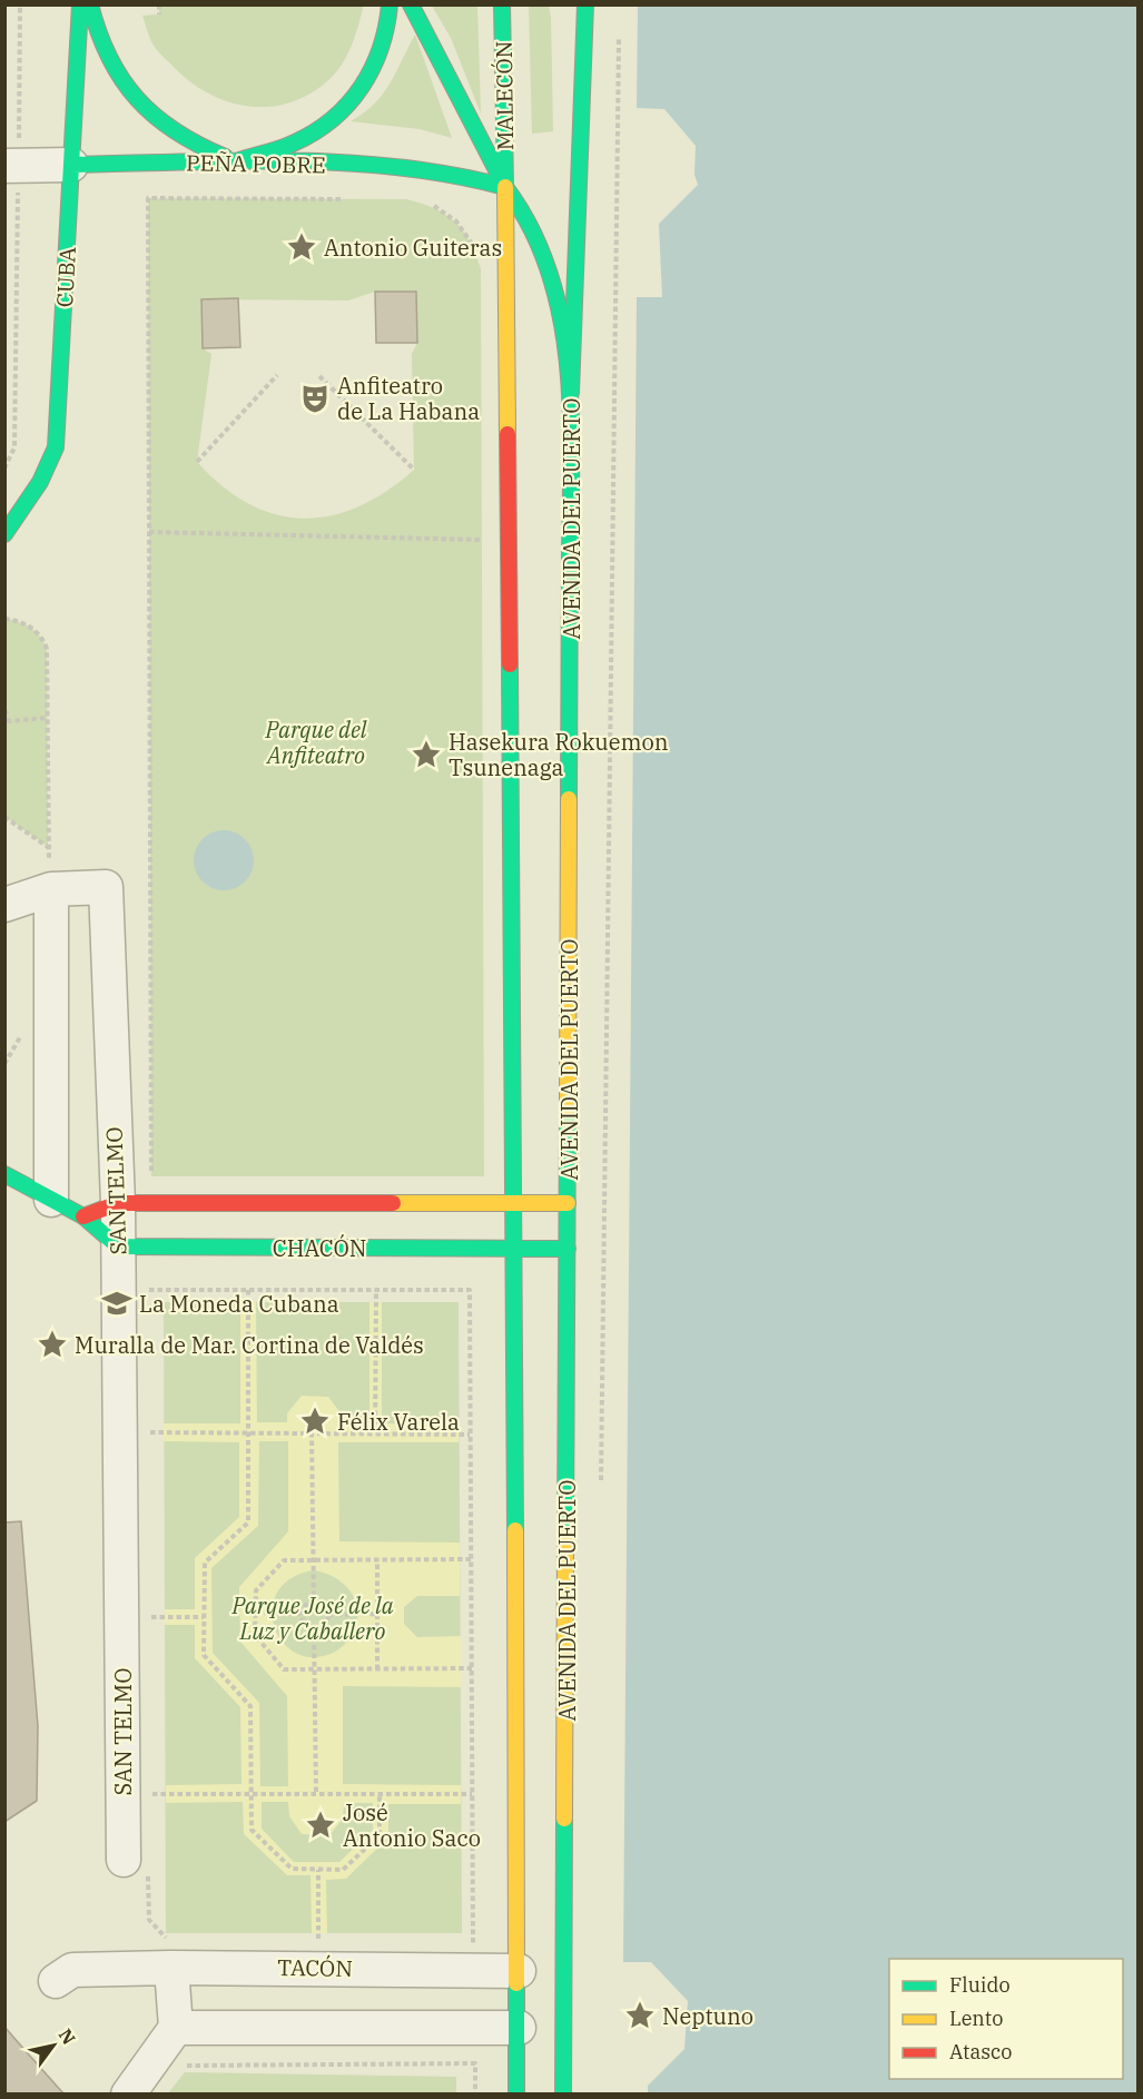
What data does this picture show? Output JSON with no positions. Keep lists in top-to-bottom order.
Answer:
{
  "streets": {
    "main road": [
      "MALECÓN",
      "PEÑA POBRE",
      "CUBA",
      "AVENIDA DEL PUERTO",
      "CHACÓN"
    ],
    "street": ["SAN TELMO", "TACÓN"]
  },
  "crossings": [
    ["MALECÓN", "PEÑA POBRE"],
    ["PEÑA POBRE", "CUBA"],
    ["AVENIDA DEL PUERTO", "CHACÓN"],
    ["SAN TELMO", "CHACÓN"]
  ],
  "parks": ["Parque del Anfiteatro", "Parque José de la Luz y Caballero"],
  "places": {
    "place": [
      "Antonio Guiteras",
      "Hasekura Rokuemon Tsunenaga",
      "Muralla de Mar. Cortina de Valdés",
      "Félix Varela",
      "José Antonio Saco",
      "Neptuno"
    ],
    "theatre": ["Anfiteatro de La Habana"],
    "school or university": ["La Moneda Cubana"]
  },
  "legend": ["Fluido", "Lento", "Atasco"],
  "north": "top right"
}
